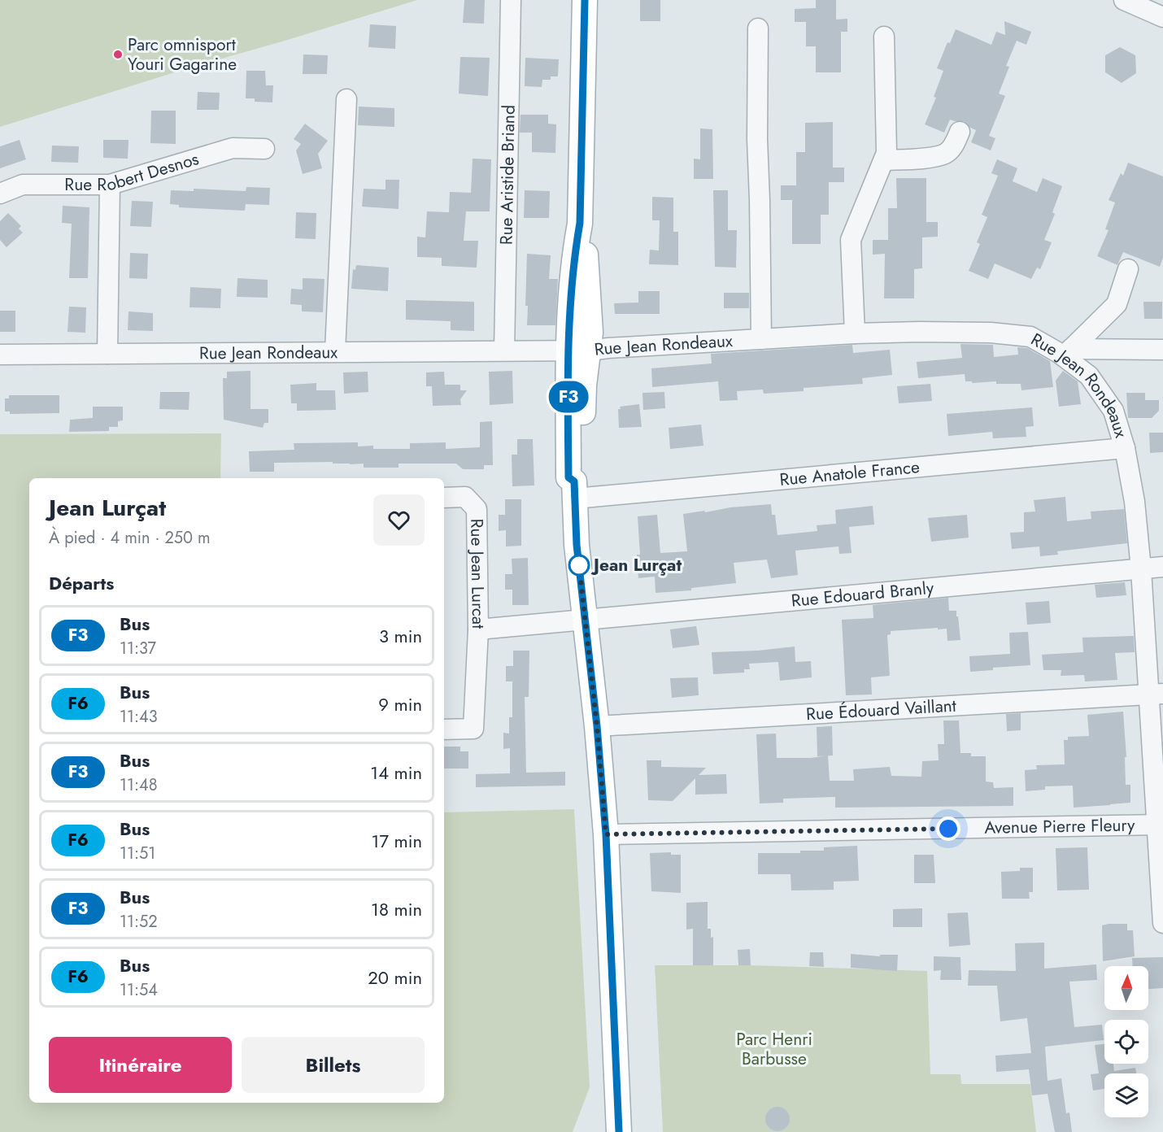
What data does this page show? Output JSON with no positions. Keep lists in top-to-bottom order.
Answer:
{
  "streets": {
    "street": [
      "Rue Robert Desnos",
      "Rue Aristide Briand",
      "Rue Jean Rondeaux",
      "Rue Anatole France",
      "Rue Jean Lurcat",
      "Rue Edouard Branly",
      "Rue Édouard Vaillant",
      "Avenue Pierre Fleury"
    ]
  },
  "crossings": [
    ["Rue Aristide Briand", "Rue Jean Rondeaux"],
    ["Rue Jean Rondeaux", "Rue Anatole France"],
    ["Rue Jean Rondeaux", "Rue Edouard Branly"],
    ["Rue Jean Rondeaux", "Rue Édouard Vaillant"],
    ["Rue Jean Rondeaux", "Avenue Pierre Fleury"],
    ["Rue Jean Lurcat", "Rue Edouard Branly"]
  ],
  "parks": ["Parc Henri Barbusse"],
  "places": ["Parc omnisport Youri Gagarine", "Jean Lurçat"],
  "lines": ["bus line F3"],
  "north": "top",
  "page": {
    "on_map": "F3",
    "heading": [
      ["Jean Lurçat", "À pied · 4 min · 250 m"],
      "Départs"
    ],
    "list": [
      {
        "mark": "F3",
        "name": "Bus",
        "note": "11:37",
        "value": "3 min"
      },
      {
        "mark": "F6",
        "name": "Bus",
        "note": "11:43",
        "value": "9 min"
      },
      {
        "mark": "F3",
        "name": "Bus",
        "note": "11:48",
        "value": "14 min"
      },
      {
        "mark": "F6",
        "name": "Bus",
        "note": "11:51",
        "value": "17 min"
      },
      {
        "mark": "F3",
        "name": "Bus",
        "note": "11:52",
        "value": "18 min"
      },
      {
        "mark": "F6",
        "name": "Bus",
        "note": "11:54",
        "value": "20 min"
      }
    ],
    "buttons": ["Itinéraire", "Billets"]
  }
}
